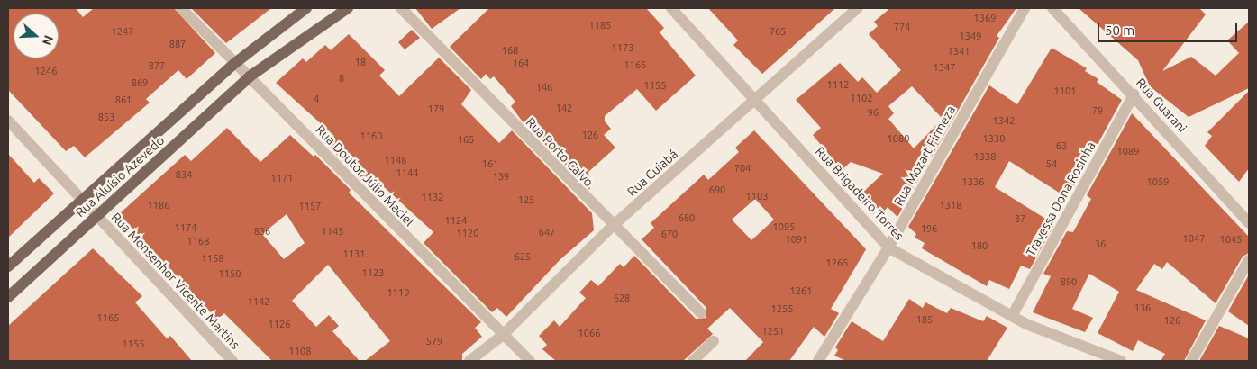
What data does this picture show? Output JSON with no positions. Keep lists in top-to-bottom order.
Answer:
{
  "streets": {
    "main road": ["Rua Aluísio Azevedo"],
    "street": [
      "Rua Guarani",
      "Rua Porto Calvo",
      "Rua Mozart Firmeza",
      "Rua Cuiabá",
      "Rua Doutor Júlio Maciel",
      "Rua Brigadeiro Torres",
      "Travessa Dona Rosinha",
      "Rua Monsenhor Vicente Martins"
    ]
  },
  "crossings": [
    ["Rua Guarani", "Travessa Dona Rosinha"],
    ["Rua Porto Calvo", "Rua Cuiabá"],
    ["Rua Mozart Firmeza", "Rua Brigadeiro Torres"],
    ["Rua Cuiabá", "Rua Doutor Júlio Maciel"],
    ["Rua Cuiabá", "Rua Brigadeiro Torres"],
    ["Rua Doutor Júlio Maciel", "Rua Aluísio Azevedo"],
    ["Rua Aluísio Azevedo", "Rua Monsenhor Vicente Martins"],
    ["Rua Brigadeiro Torres", "Travessa Dona Rosinha"]
  ],
  "house_numbers": [
    "1369",
    "1185",
    "774",
    "1247",
    "765",
    "1349",
    "887",
    "1173",
    "168",
    "1341",
    "18",
    "164",
    "1165",
    "877",
    "1347",
    "1246",
    "8",
    "869",
    "1112",
    "1155",
    "146",
    "1101",
    "1102",
    "4",
    "861",
    "142",
    "179",
    "79",
    "96",
    "853",
    "1342",
    "126",
    "1160",
    "1080",
    "1330",
    "165",
    "63",
    "1089",
    "1338",
    "1148",
    "161",
    "54",
    "704",
    "1144",
    "834",
    "139",
    "1171",
    "1336",
    "1059",
    "690",
    "1103",
    "1132",
    "125",
    "1186",
    "1318",
    "1157",
    "680",
    "37",
    "1124",
    "1095",
    "1174",
    "196",
    "836",
    "1145",
    "647",
    "1120",
    "670",
    "1047",
    "1091",
    "1045",
    "1168",
    "36",
    "180",
    "1131",
    "625",
    "1158",
    "1265",
    "1123",
    "1150",
    "890",
    "1261",
    "1119",
    "628",
    "1142",
    "136",
    "1255",
    "1165",
    "185",
    "126",
    "1126",
    "1251",
    "1066",
    "579",
    "1155",
    "1108"
  ],
  "scale_bar": "50 m",
  "north": "right"
}
